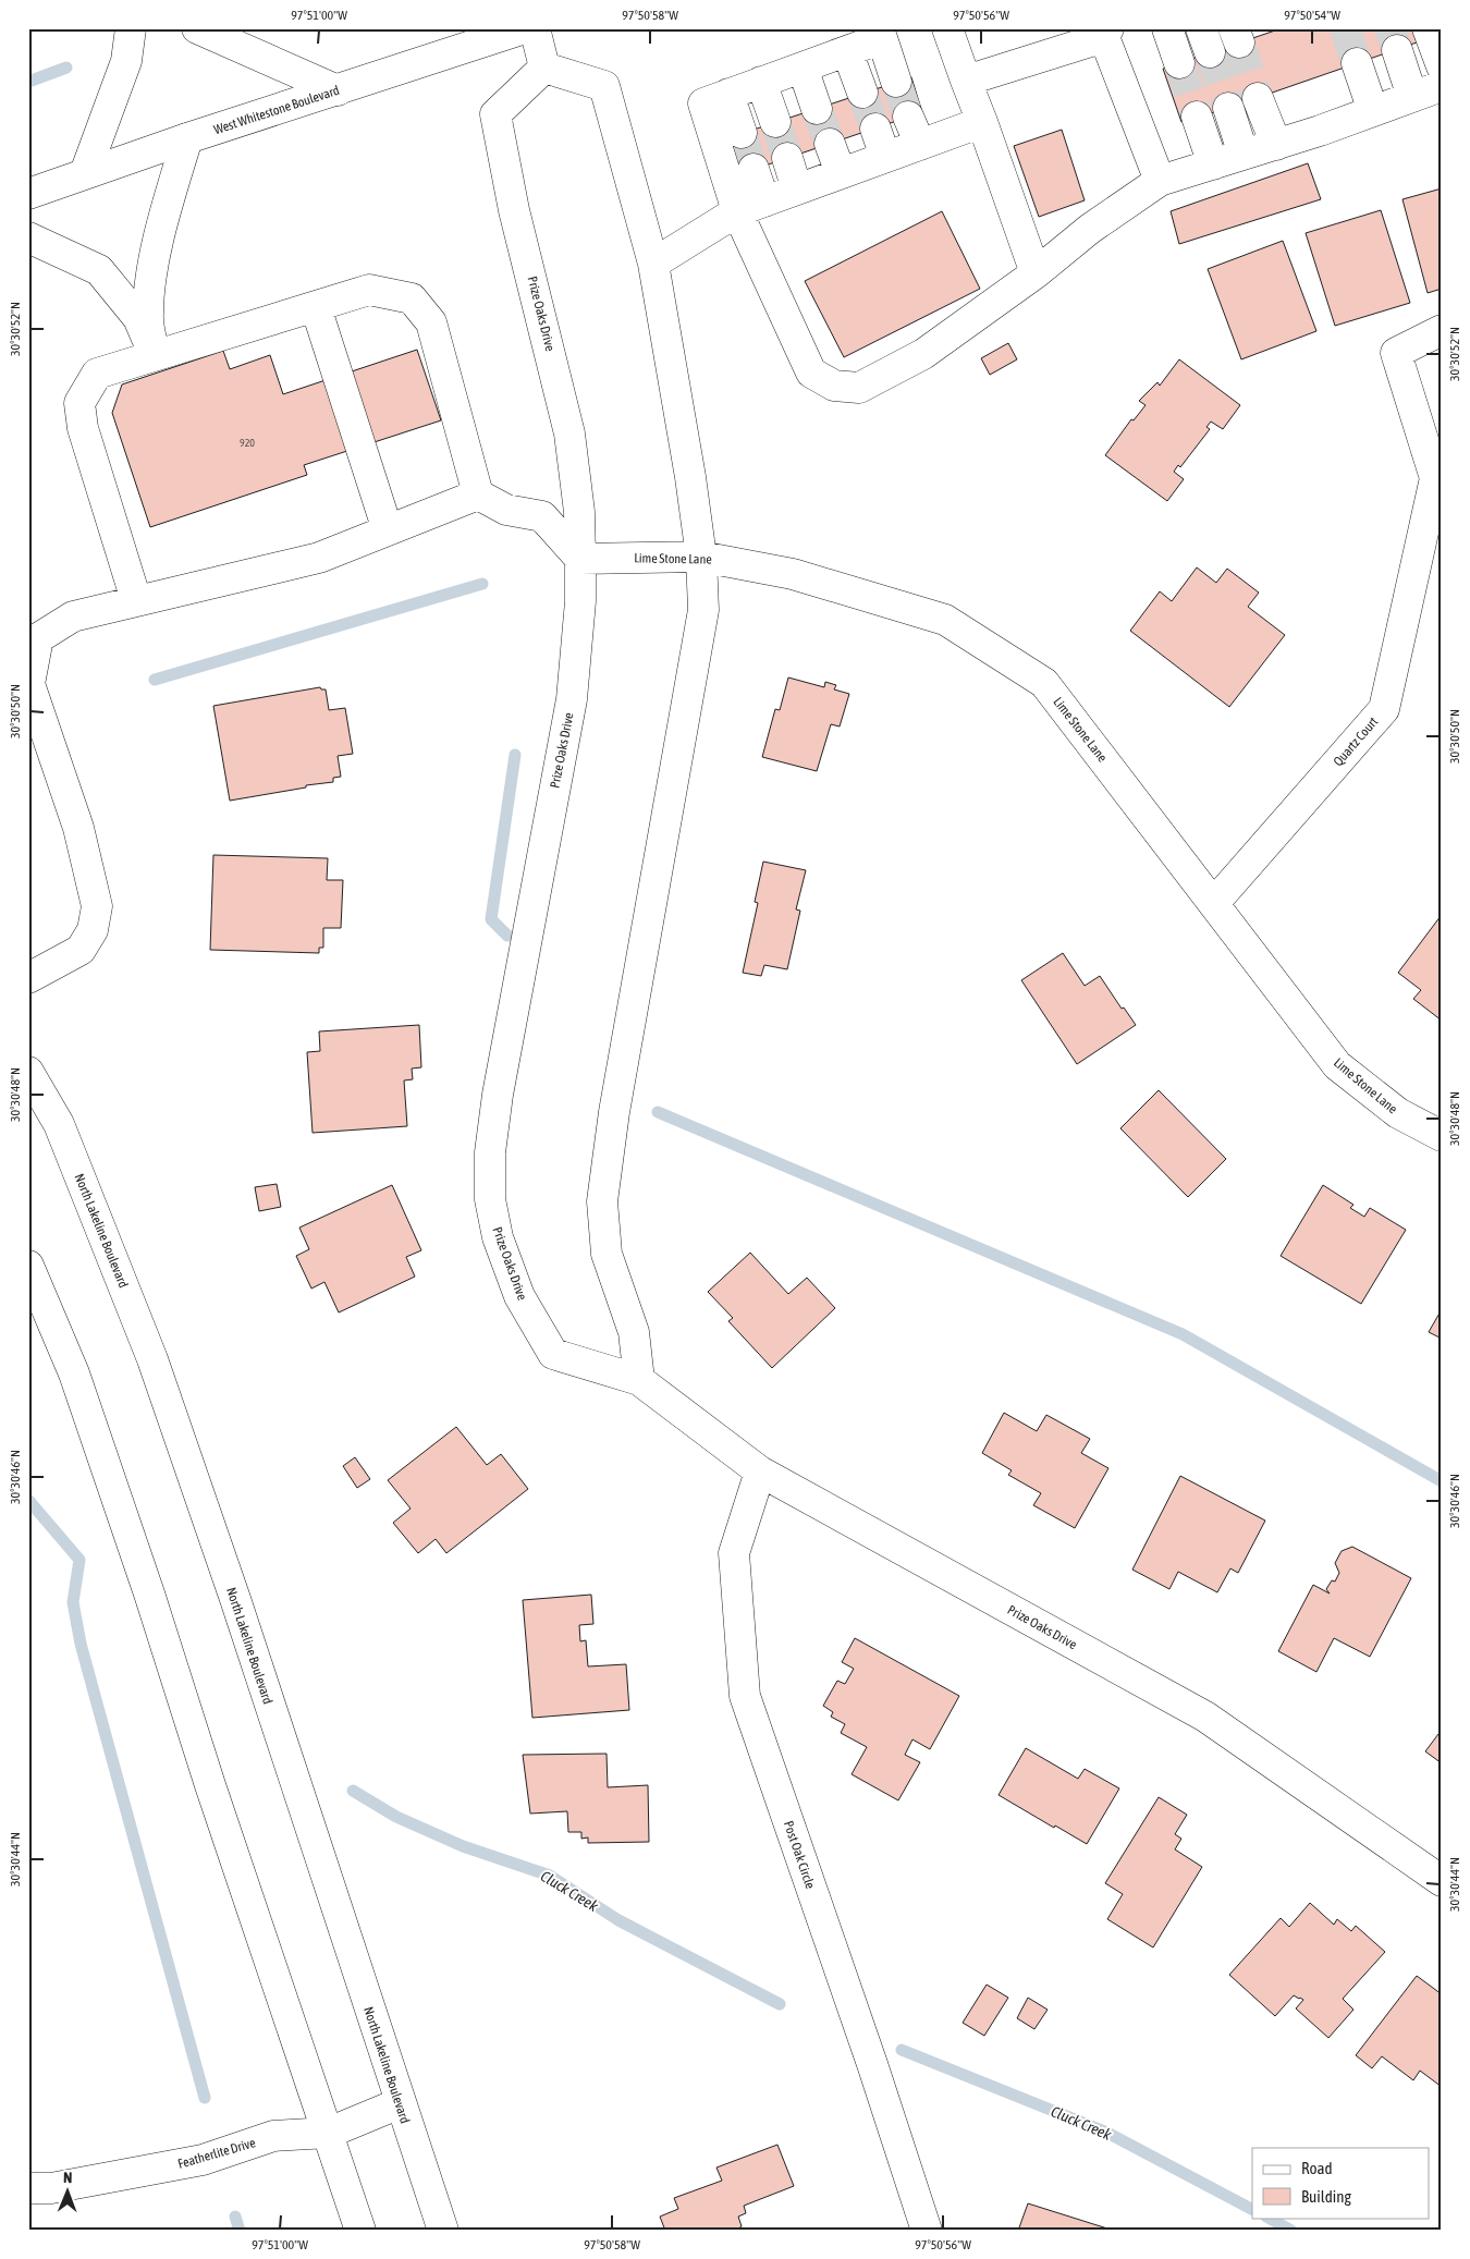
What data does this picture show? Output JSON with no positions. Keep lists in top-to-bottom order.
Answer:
{
  "streets": {
    "street": [
      "West Whitestone Boulevard",
      "Prize Oaks Drive",
      "Lime Stone Lane",
      "Quartz Court",
      "North Lakeline Boulevard",
      "Post Oak Circle",
      "Featherlite Drive"
    ]
  },
  "crossings": [
    ["Prize Oaks Drive", "Lime Stone Lane"],
    ["Prize Oaks Drive", "Post Oak Circle"],
    ["Lime Stone Lane", "Quartz Court"],
    ["North Lakeline Boulevard", "Featherlite Drive"]
  ],
  "water": ["Cluck Creek"],
  "house_numbers": ["920"],
  "legend": ["Road", "Building"],
  "north": "top",
  "coordinates": [
    "97°51'00\"W",
    "97°50'58\"W",
    "97°50'56\"W",
    "97°50'54\"W",
    "30°30'52\"N",
    "30°30'50\"N",
    "30°30'48\"N",
    "30°30'46\"N",
    "30°30'44\"N"
  ]
}
